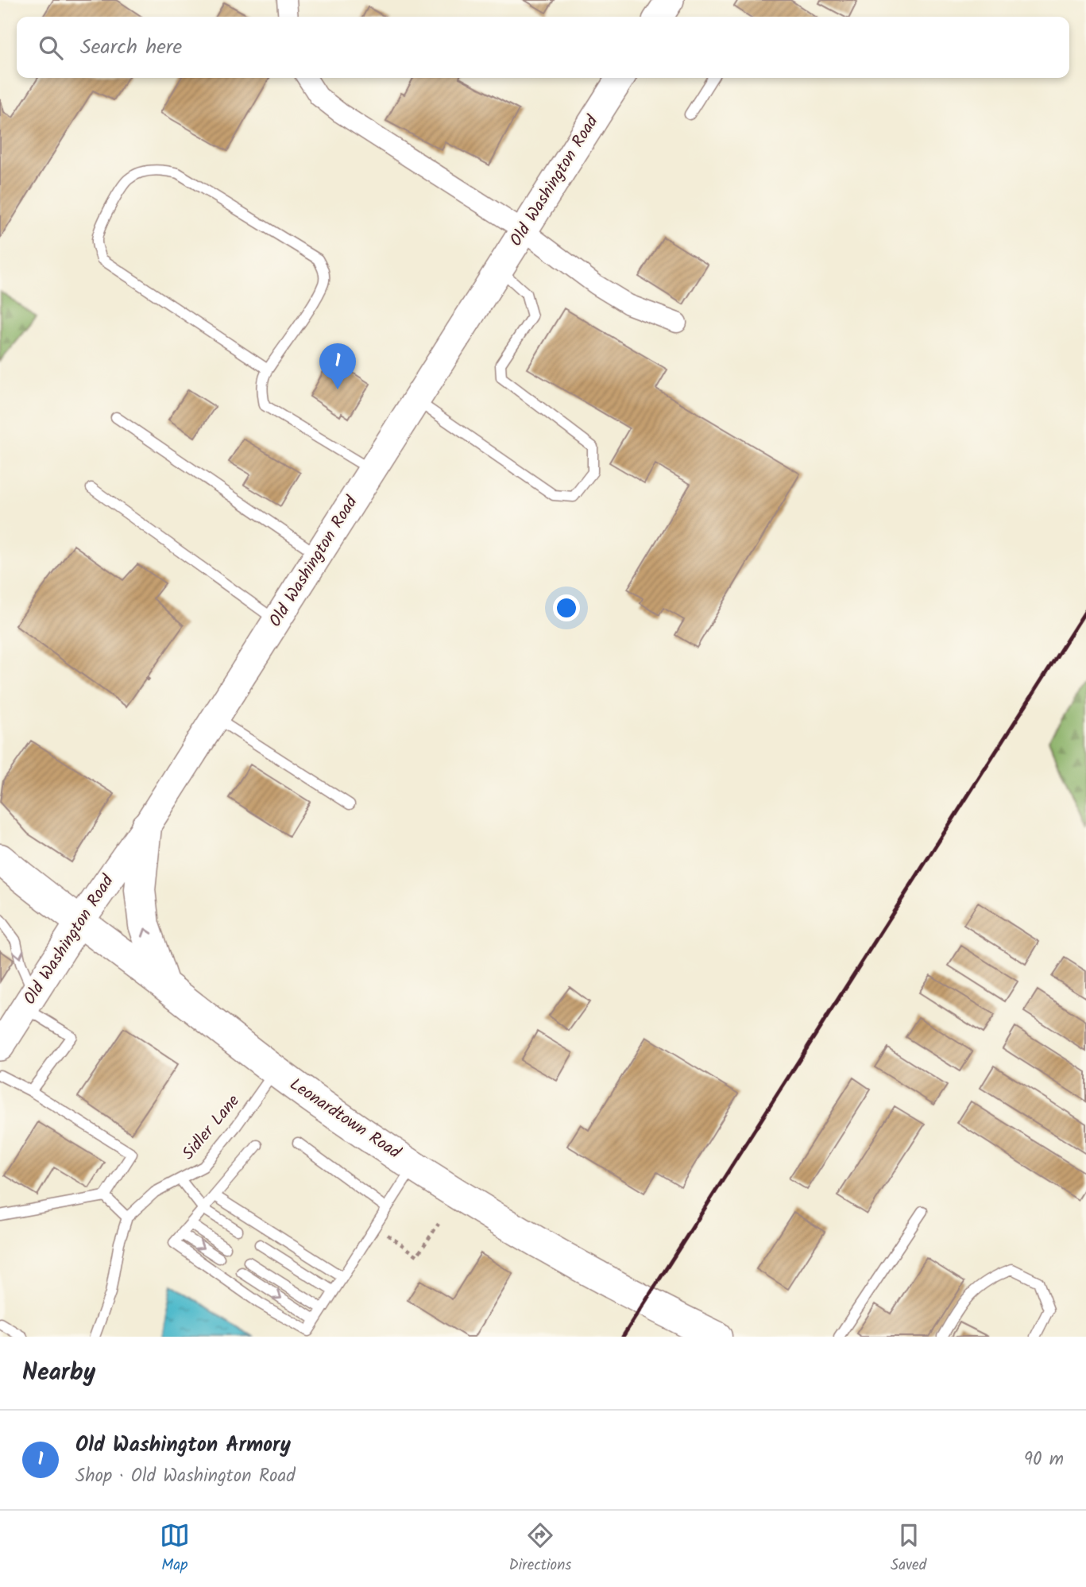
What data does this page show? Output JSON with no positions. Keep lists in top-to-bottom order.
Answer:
{
  "streets": {
    "highway": ["Leonardtown Road"],
    "main road": ["Old Washington Road"],
    "lane": ["Sidler Lane"]
  },
  "crossings": [
    ["Old Washington Road", "Leonardtown Road"],
    ["Leonardtown Road", "Sidler Lane"]
  ],
  "page": {
    "search": "Search here",
    "pins": "1",
    "heading": "Nearby",
    "list": [
      {
        "mark": "1",
        "name": "Old Washington Armory",
        "note": "Shop · Old Washington Road",
        "value": "90 m"
      }
    ],
    "nav": ["Map", "Directions", "Saved"]
  }
}
